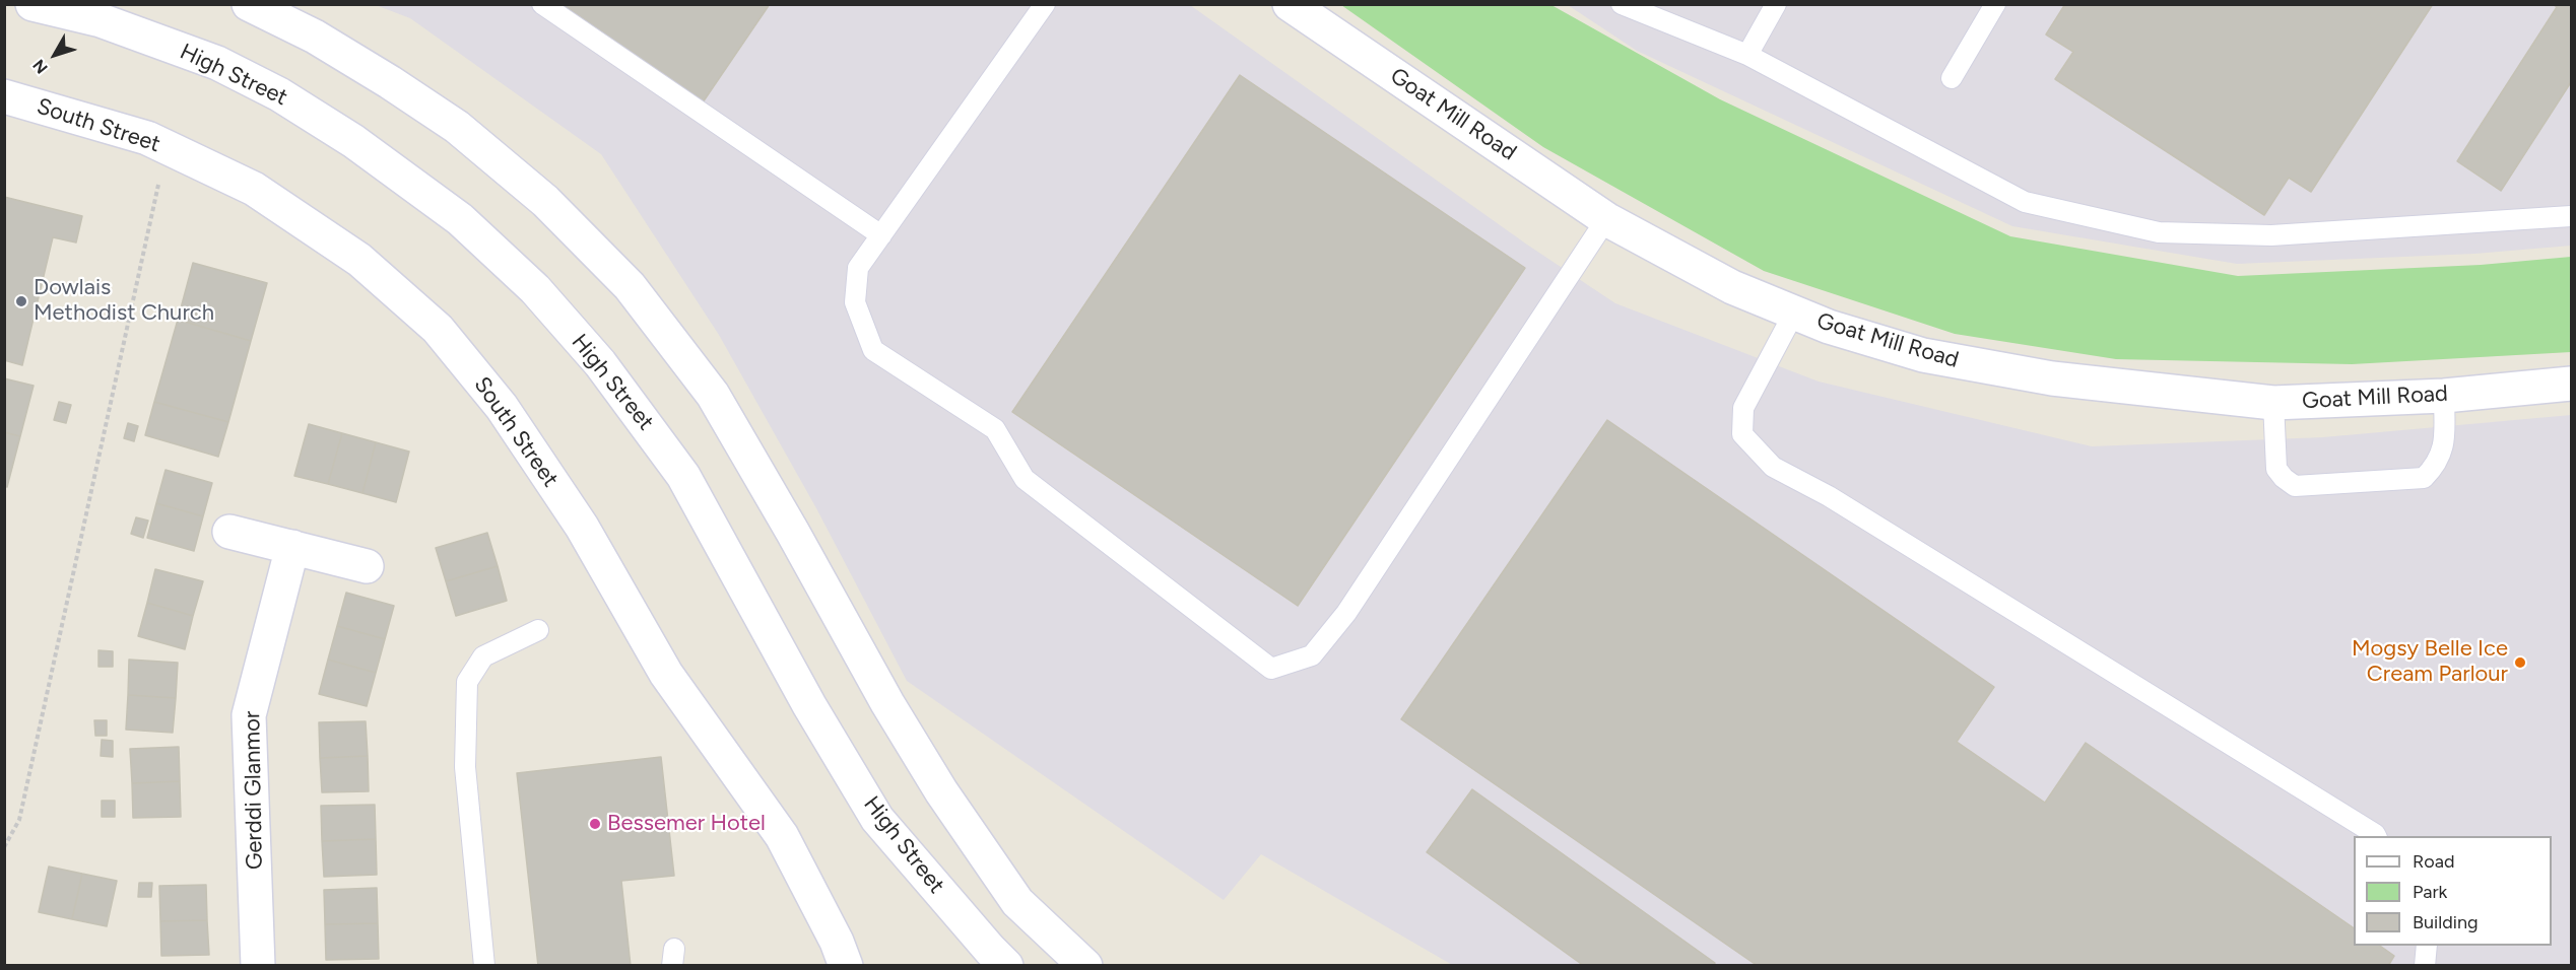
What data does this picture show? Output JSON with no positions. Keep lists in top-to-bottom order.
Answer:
{
  "streets": {
    "street": [
      "High Street",
      "Goat Mill Road",
      "South Street",
      "Gerddi Glanmor"
    ]
  },
  "places": ["Dowlais Methodist Church", "Mogsy Belle Ice Cream Parlour", "Bessemer Hotel"],
  "legend": ["Road", "Park", "Building"],
  "north": "bottom left"
}
